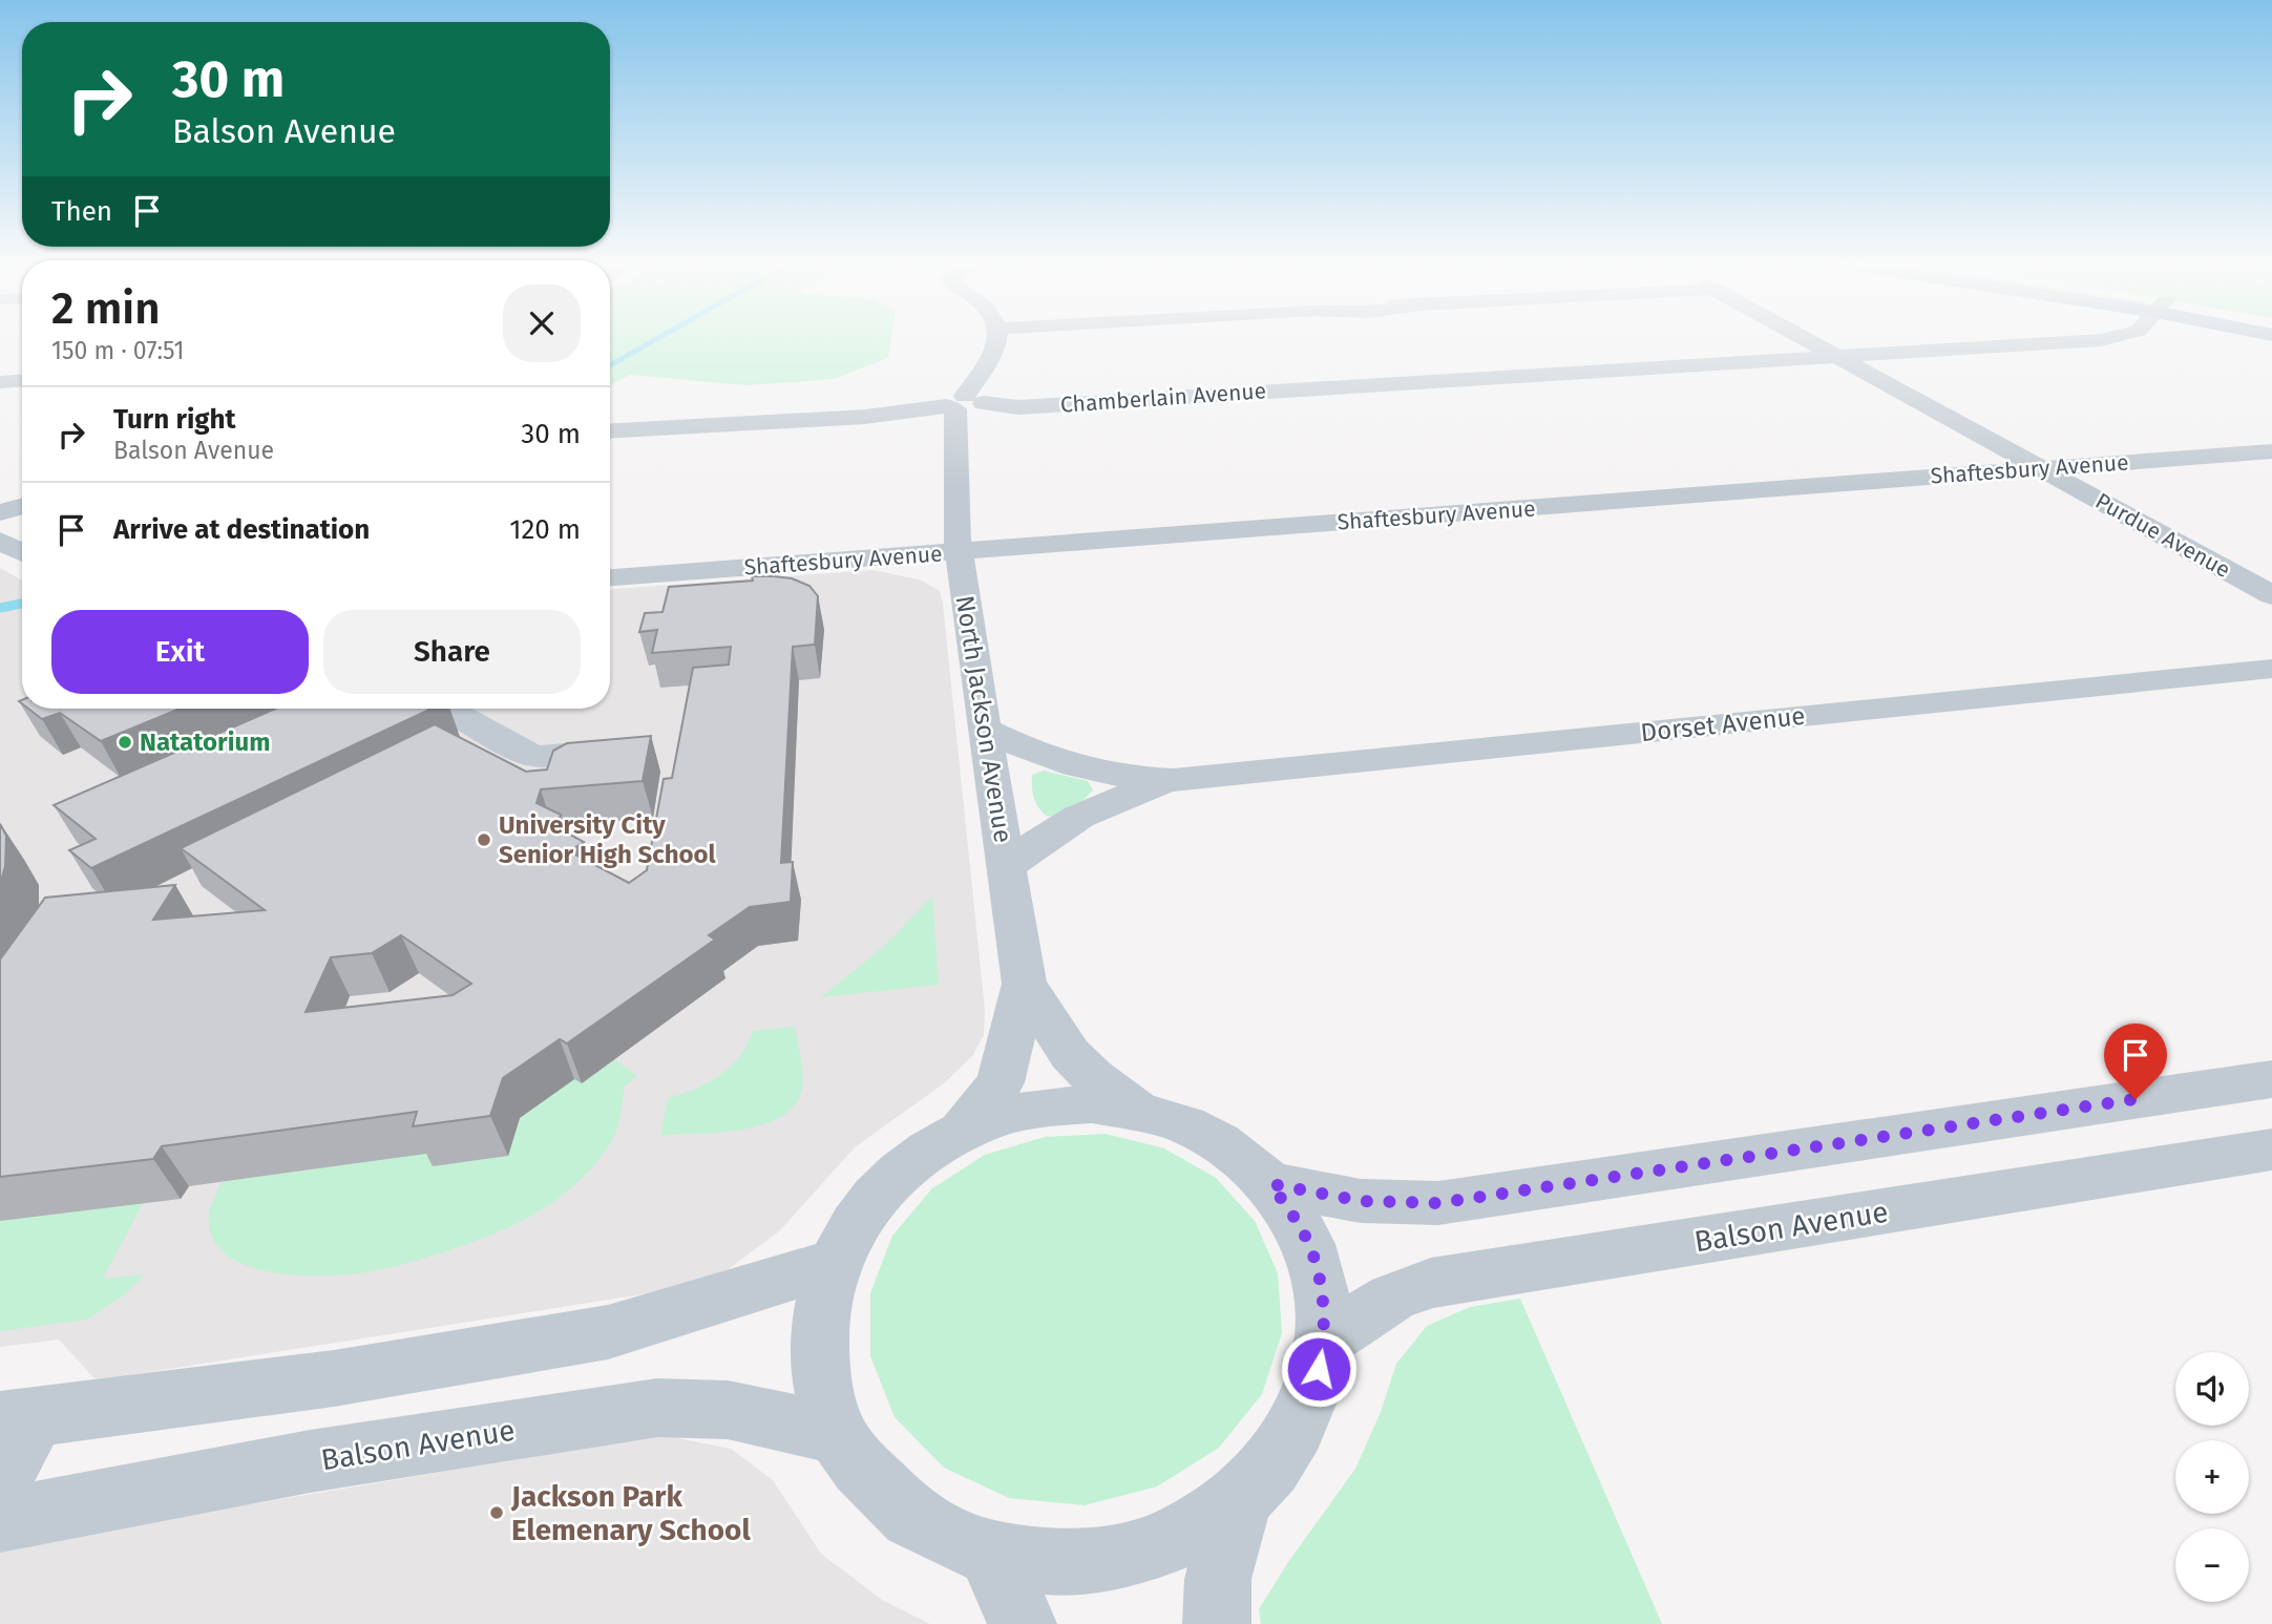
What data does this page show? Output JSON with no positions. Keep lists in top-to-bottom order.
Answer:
{
  "streets": {
    "street": [
      "Chamberlain Avenue",
      "Shaftesbury Avenue",
      "Purdue Avenue",
      "North Jackson Avenue",
      "Dorset Avenue",
      "Balson Avenue"
    ]
  },
  "crossings": [
    ["Chamberlain Avenue", "Purdue Avenue"],
    ["Chamberlain Avenue", "North Jackson Avenue"],
    ["Shaftesbury Avenue", "Purdue Avenue"],
    ["Shaftesbury Avenue", "North Jackson Avenue"],
    ["North Jackson Avenue", "Dorset Avenue"]
  ],
  "places": ["Natatorium", "University City Senior High School", "Jackson Park Elemenary School"],
  "page": {
    "turn": ["30 m", "Balson Avenue"],
    "then": "Then",
    "heading": ["2 min", "150 m · 07:51"],
    "list": [
      {
        "name": "Turn right",
        "note": "Balson Avenue",
        "value": "30 m"
      },
      {
        "name": "Arrive at destination",
        "value": "120 m"
      }
    ],
    "buttons": ["Exit", "Share"],
    "map_buttons": ["+", "−"]
  }
}
